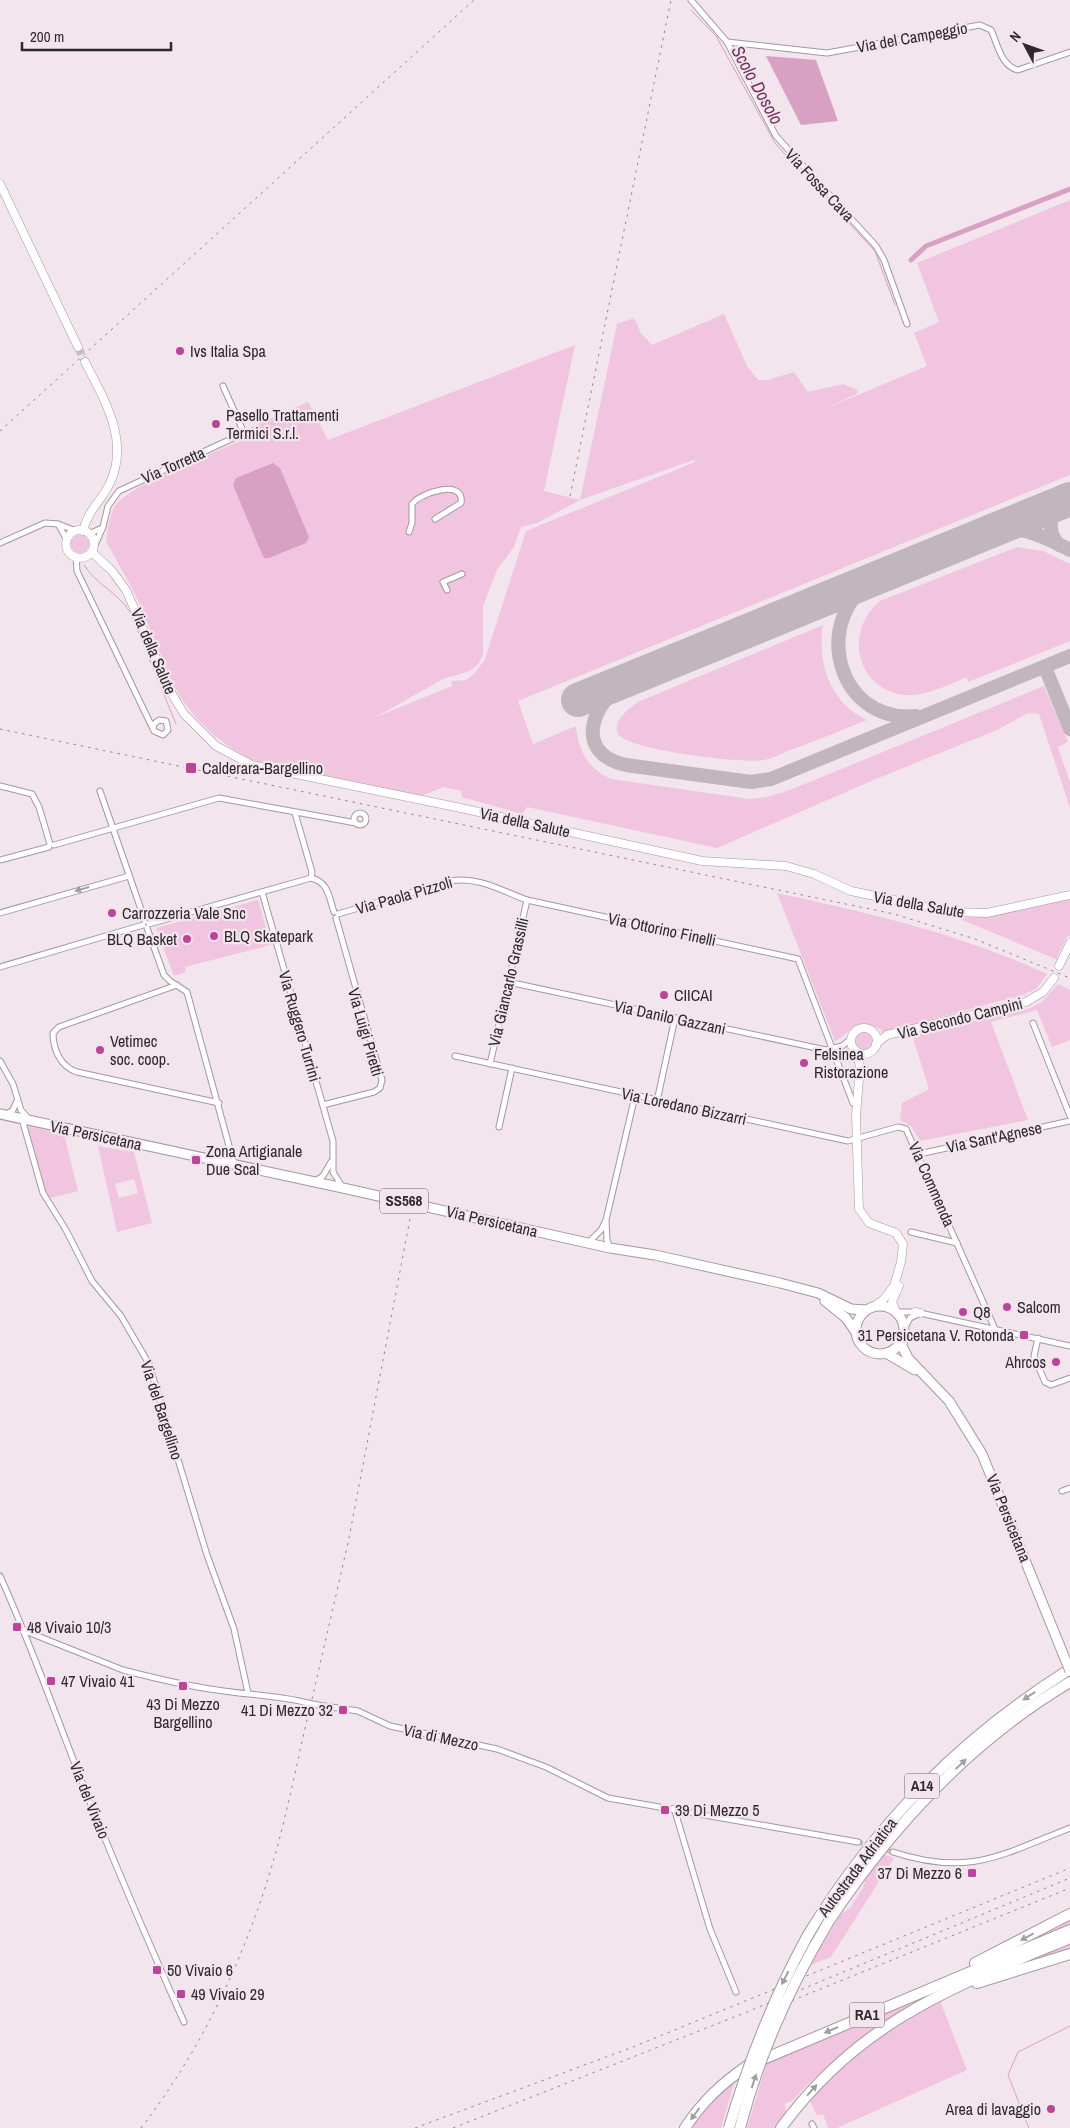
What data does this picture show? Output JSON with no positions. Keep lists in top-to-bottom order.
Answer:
{
  "streets": {
    "highway": ["A14", "Autostrada Adriatica", "RA1"],
    "main road": ["Via Persicetana", "SS568"],
    "street": [
      "Via del Campeggio",
      "Via Fossa Cava",
      "Via Torretta",
      "Via della Salute",
      "Via Paola Pizzoli",
      "Via Ottorino Finelli",
      "Via Giancarlo Grassilli",
      "Via Danilo Gazzani",
      "Via Secondo Campini",
      "Via Ruggero Turrini",
      "Via Luigi Piretti",
      "Via Loredano Bizzarri",
      "Via Sant'Agnese",
      "Via Commenda",
      "Via del Bargellino",
      "Via di Mezzo",
      "Via del Vivaio"
    ]
  },
  "crossings": [
    ["Via del Campeggio", "Via Fossa Cava"],
    ["Via Torretta", "Via della Salute"],
    ["Via Paola Pizzoli", "Via Ottorino Finelli"],
    ["Via Paola Pizzoli", "Via Giancarlo Grassilli"],
    ["Via Paola Pizzoli", "Via Luigi Piretti"],
    ["Via Ottorino Finelli", "Via Giancarlo Grassilli"],
    ["Via Ottorino Finelli", "Via Danilo Gazzani"],
    ["Via Giancarlo Grassilli", "Via Danilo Gazzani"],
    ["Via Giancarlo Grassilli", "Via Loredano Bizzarri"],
    ["Via Ruggero Turrini", "Via Luigi Piretti"],
    ["Via Ruggero Turrini", "Via Persicetana"],
    ["Via Loredano Bizzarri", "Via Commenda"],
    ["Via Persicetana", "Via del Bargellino"],
    ["Via Persicetana", "Autostrada Adriatica"],
    ["Via Sant'Agnese", "Via Commenda"],
    ["Via del Bargellino", "Via di Mezzo"],
    ["Via di Mezzo", "Via del Vivaio"]
  ],
  "water": ["Scolo Dosolo"],
  "places": {
    "other": [
      "Ivs Italia Spa",
      "Pasello Trattamenti Termici S.r.l.",
      "Carrozzeria Vale Snc",
      "BLQ Skatepark",
      "BLQ Basket",
      "CIICAI",
      "Vetimec soc. coop.",
      "Felsinea Ristorazione",
      "Salcom",
      "Q8",
      "Ahrcos",
      "Area di lavaggio"
    ],
    "transit": [
      "Calderara-Bargellino",
      "Zona Artigianale Due Scal",
      "31 Persicetana V. Rotonda",
      "48 Vivaio 10/3",
      "47 Vivaio 41",
      "43 Di Mezzo Bargellino",
      "41 Di Mezzo 32",
      "39 Di Mezzo 5",
      "37 Di Mezzo 6",
      "50 Vivaio 6",
      "49 Vivaio 29"
    ]
  },
  "scale_bar": "200 m",
  "north": "top left"
}
